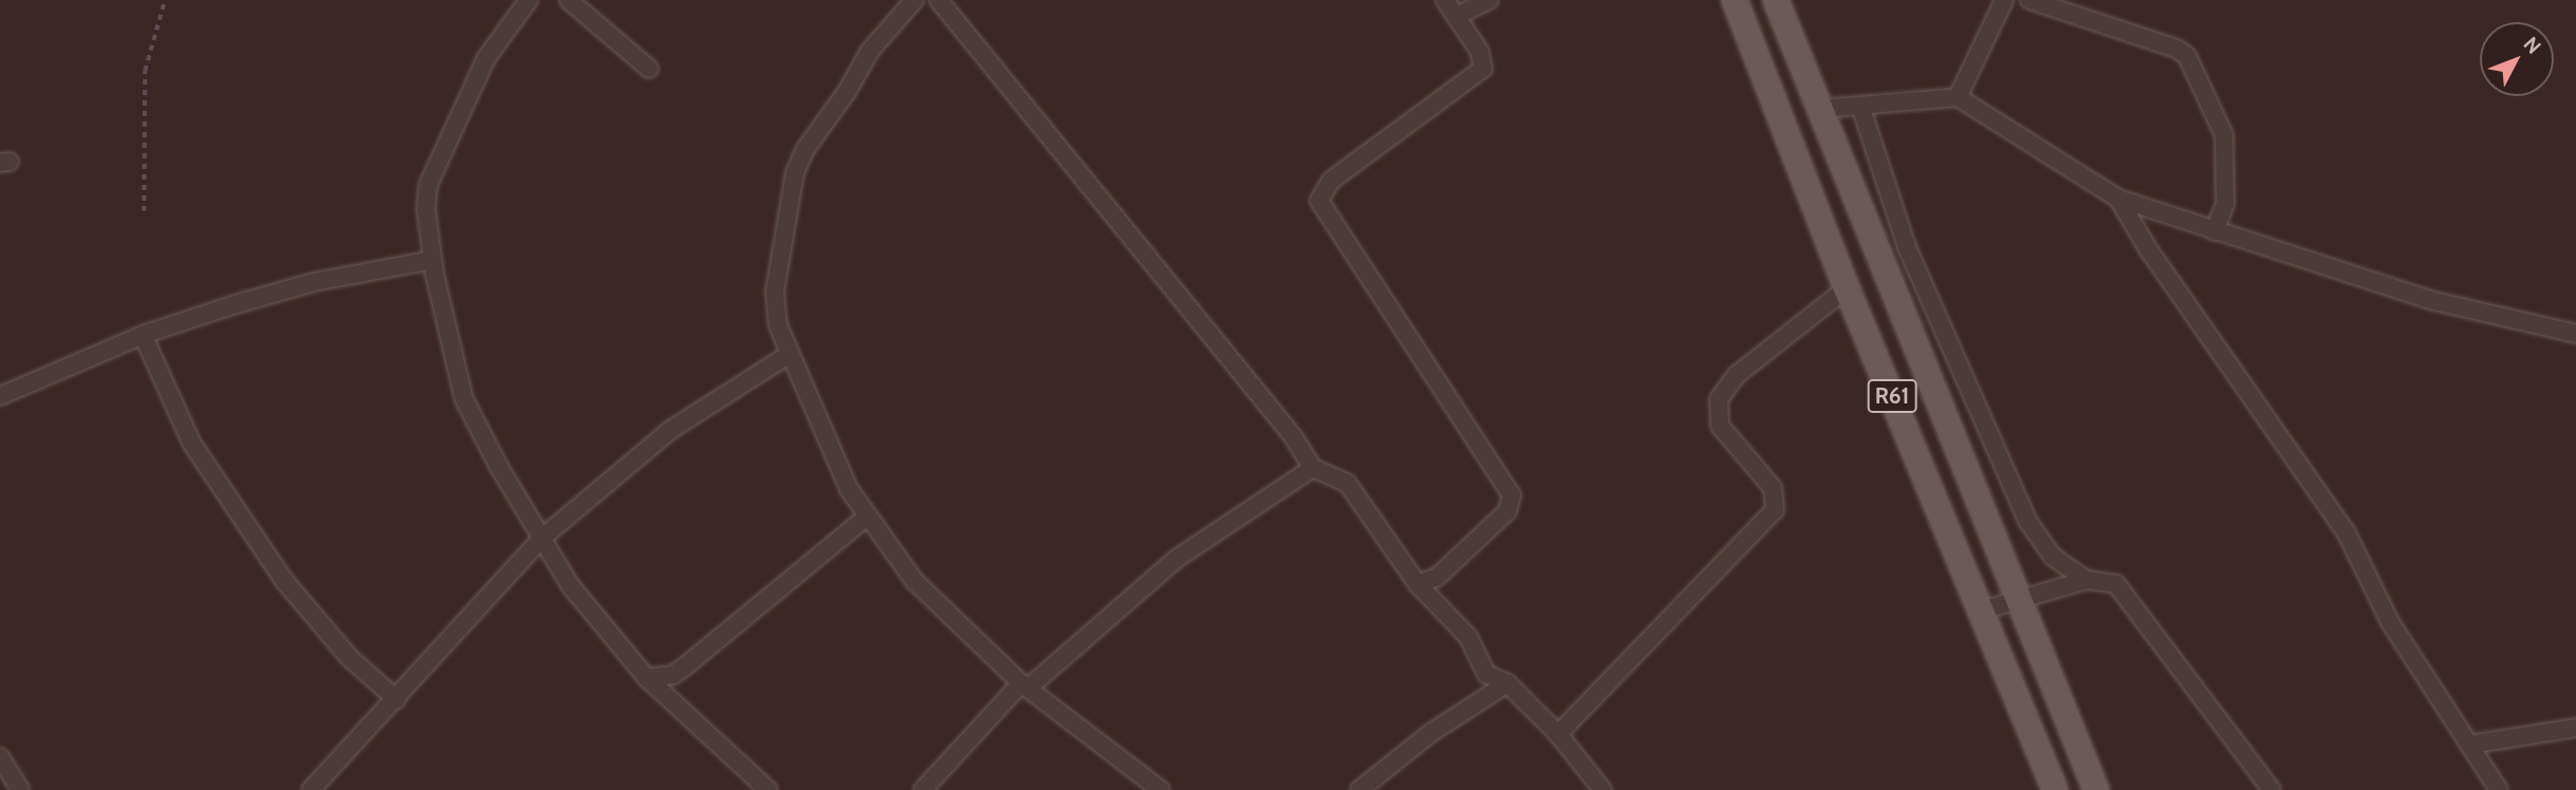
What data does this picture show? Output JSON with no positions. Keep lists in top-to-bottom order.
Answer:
{
  "streets": {
    "main road": ["R61"]
  },
  "north": "top right"
}
